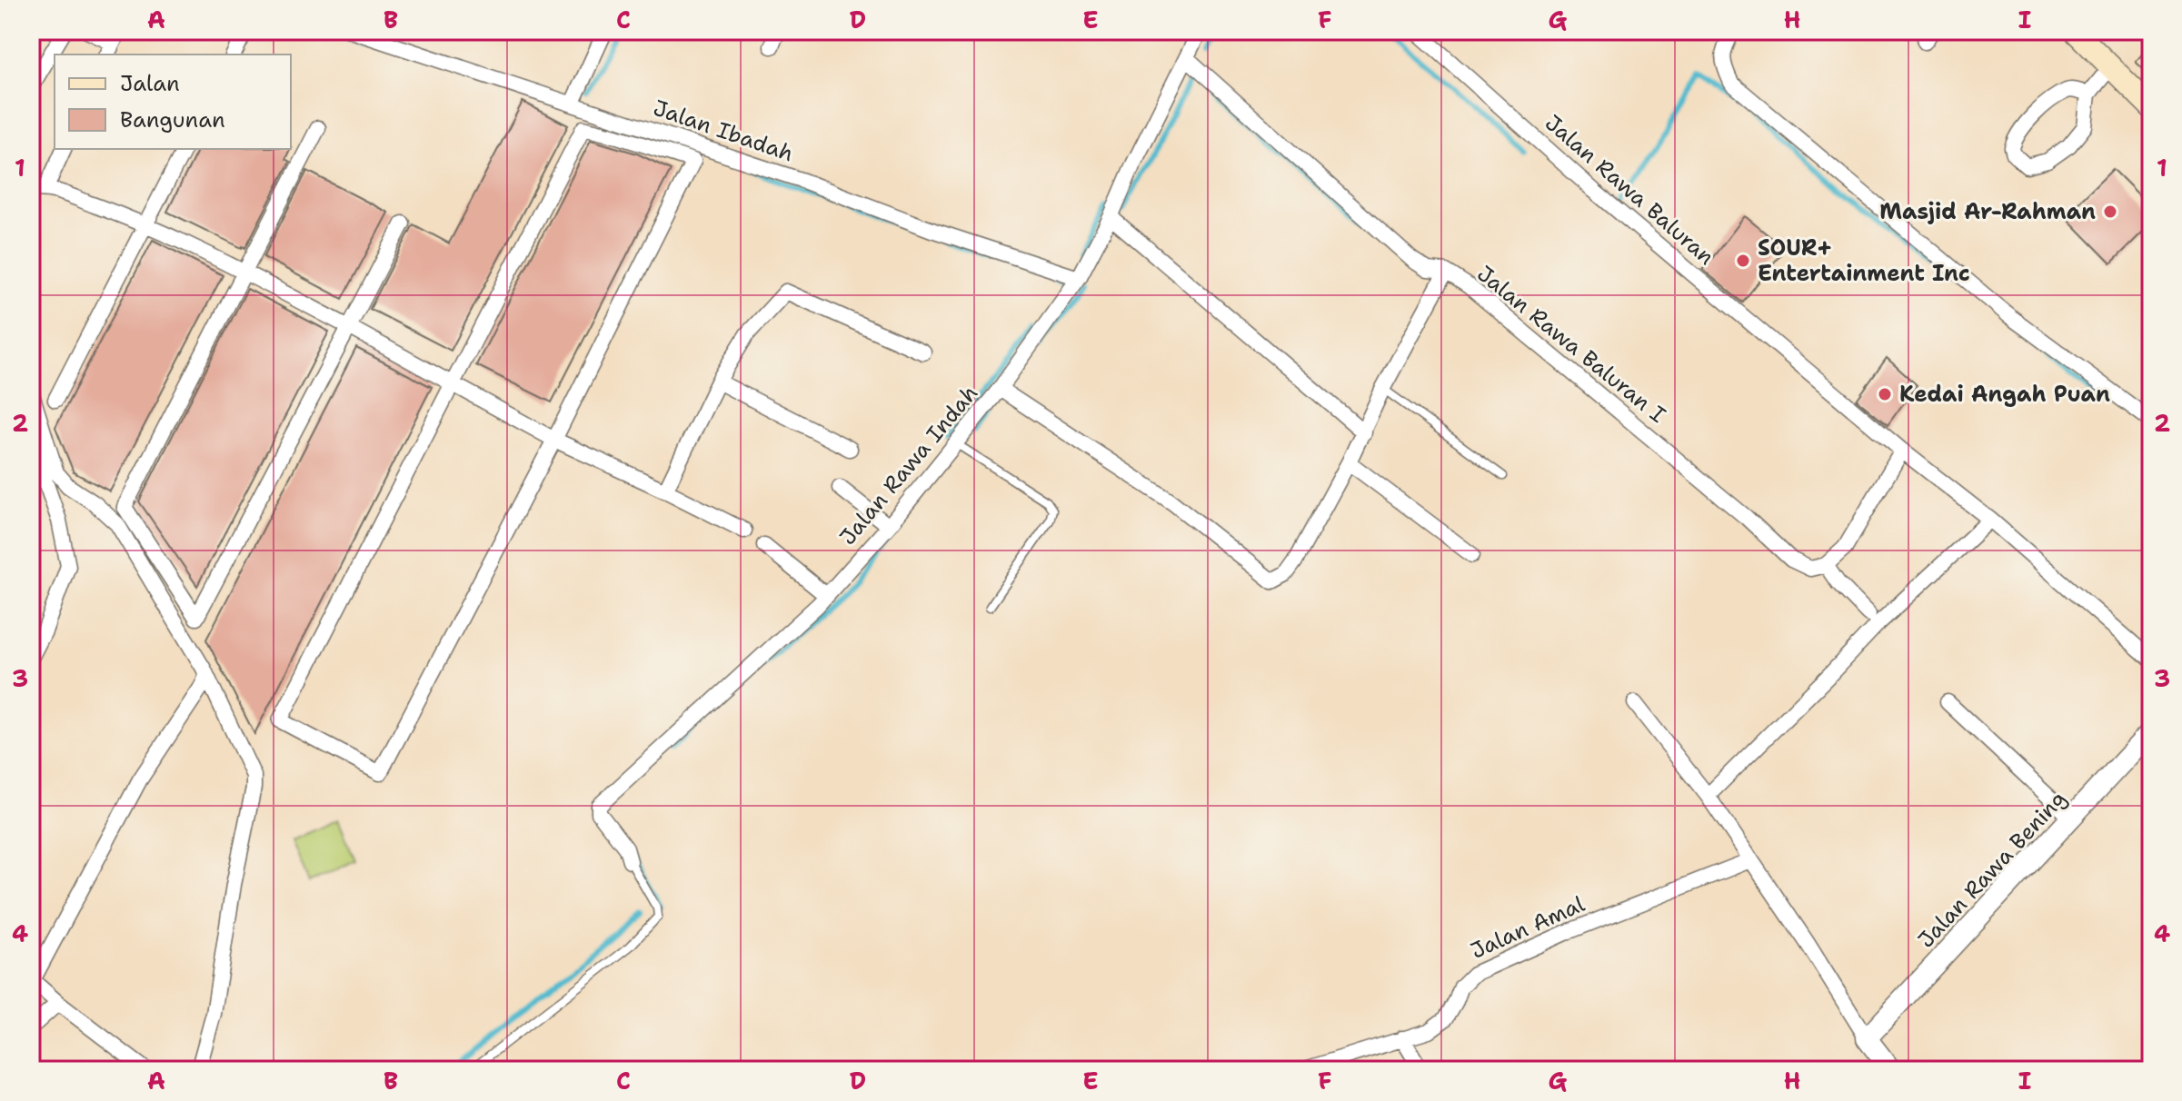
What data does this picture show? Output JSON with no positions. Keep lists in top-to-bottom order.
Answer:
{
  "streets": {
    "street": [
      "Jalan Ibadah",
      "Jalan Rawa Baluran",
      "Jalan Rawa Baluran I",
      "Jalan Rawa Indah",
      "Jalan Rawa Bening",
      "Jalan Amal"
    ]
  },
  "crossings": [
    ["Jalan Ibadah", "Jalan Rawa Indah"],
    ["Jalan Rawa Baluran I", "Jalan Rawa Indah"]
  ],
  "places": ["Masjid Ar-Rahman", "SOUR+ Entertainment Inc", "Kedai Angah Puan"],
  "legend": ["Jalan", "Bangunan"],
  "grid": {
    "columns": [
      "A",
      "B",
      "C",
      "D",
      "E",
      "F",
      "G",
      "H",
      "I"
    ],
    "rows": [
      "1",
      "2",
      "3",
      "4"
    ]
  }
}
